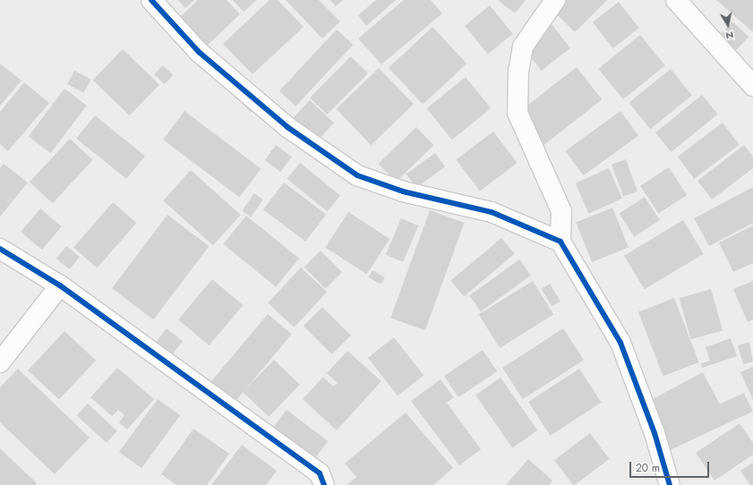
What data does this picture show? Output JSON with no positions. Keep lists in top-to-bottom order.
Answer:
{
  "scale_bar": "20 m",
  "north": "bottom"
}
